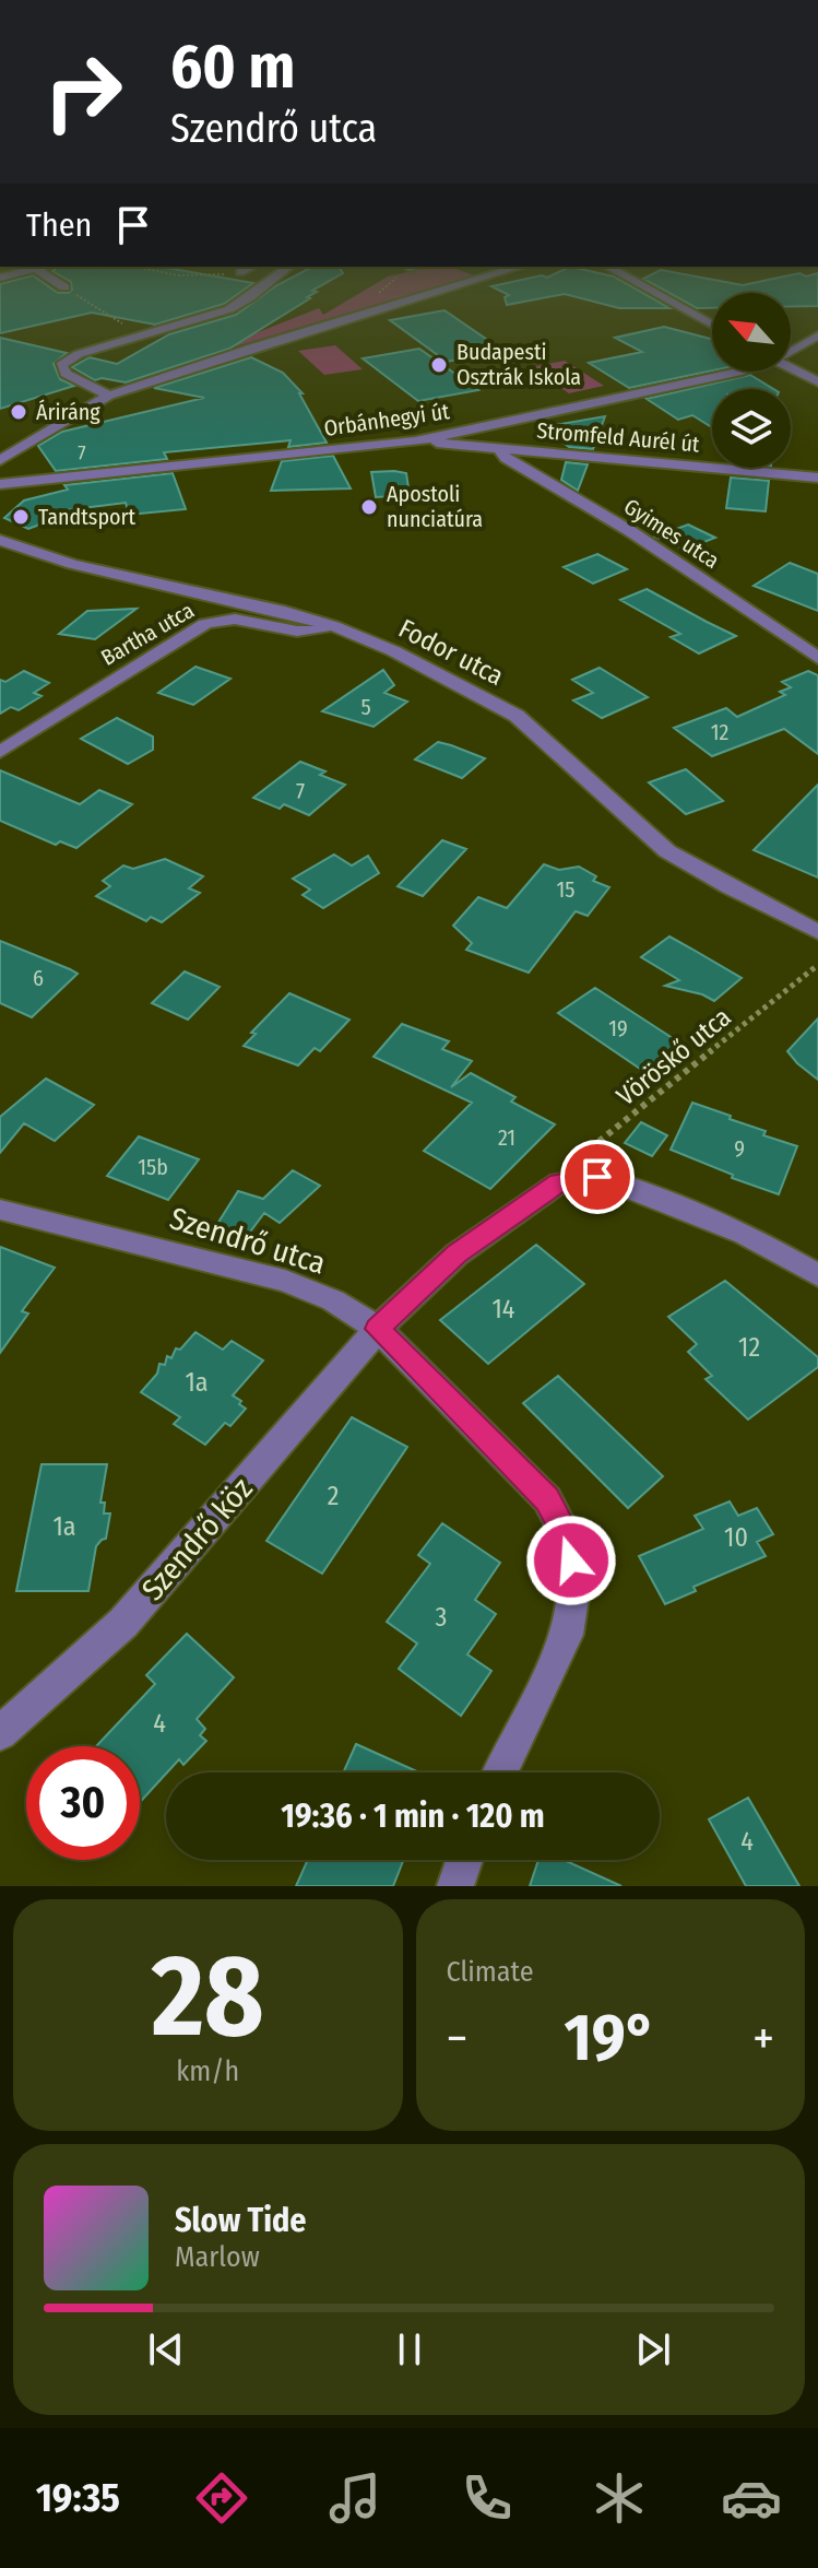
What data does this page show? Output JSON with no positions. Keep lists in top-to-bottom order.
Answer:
{
  "streets": {
    "street": [
      "Orbánhegyi út",
      "Stromfeld Aurél út",
      "Gyimes utca",
      "Bartha utca",
      "Fodor utca",
      "Szendrő utca",
      "Szendrő köz"
    ],
    "path": ["Vöröskő utca"]
  },
  "crossings": [
    ["Orbánhegyi út", "Stromfeld Aurél út"],
    ["Stromfeld Aurél út", "Gyimes utca"],
    ["Bartha utca", "Fodor utca"],
    ["Szendrő utca", "Szendrő köz"]
  ],
  "places": [
    "Budapesti Osztrák Iskola",
    "Áriráng",
    "Apostoli nunciatúra",
    "Tandtsport"
  ],
  "house_numbers": [
    "7",
    "5",
    "12",
    "7",
    "15",
    "6",
    "19",
    "21",
    "9",
    "15b",
    "14",
    "12",
    "1a",
    "2",
    "1a",
    "10",
    "3",
    "4",
    "4"
  ],
  "north": "top left",
  "page": {
    "turn": ["60 m", "Szendrő utca"],
    "then": "Then",
    "limit": "30",
    "trip": "19:36 · 1 min · 120 m",
    "tile": [
      ["28", "km/h"],
      "Climate"
    ],
    "heat": ["−", "19°", "+"],
    "song": ["Slow Tide", "Marlow"],
    "tabs": "19:35"
  }
}
